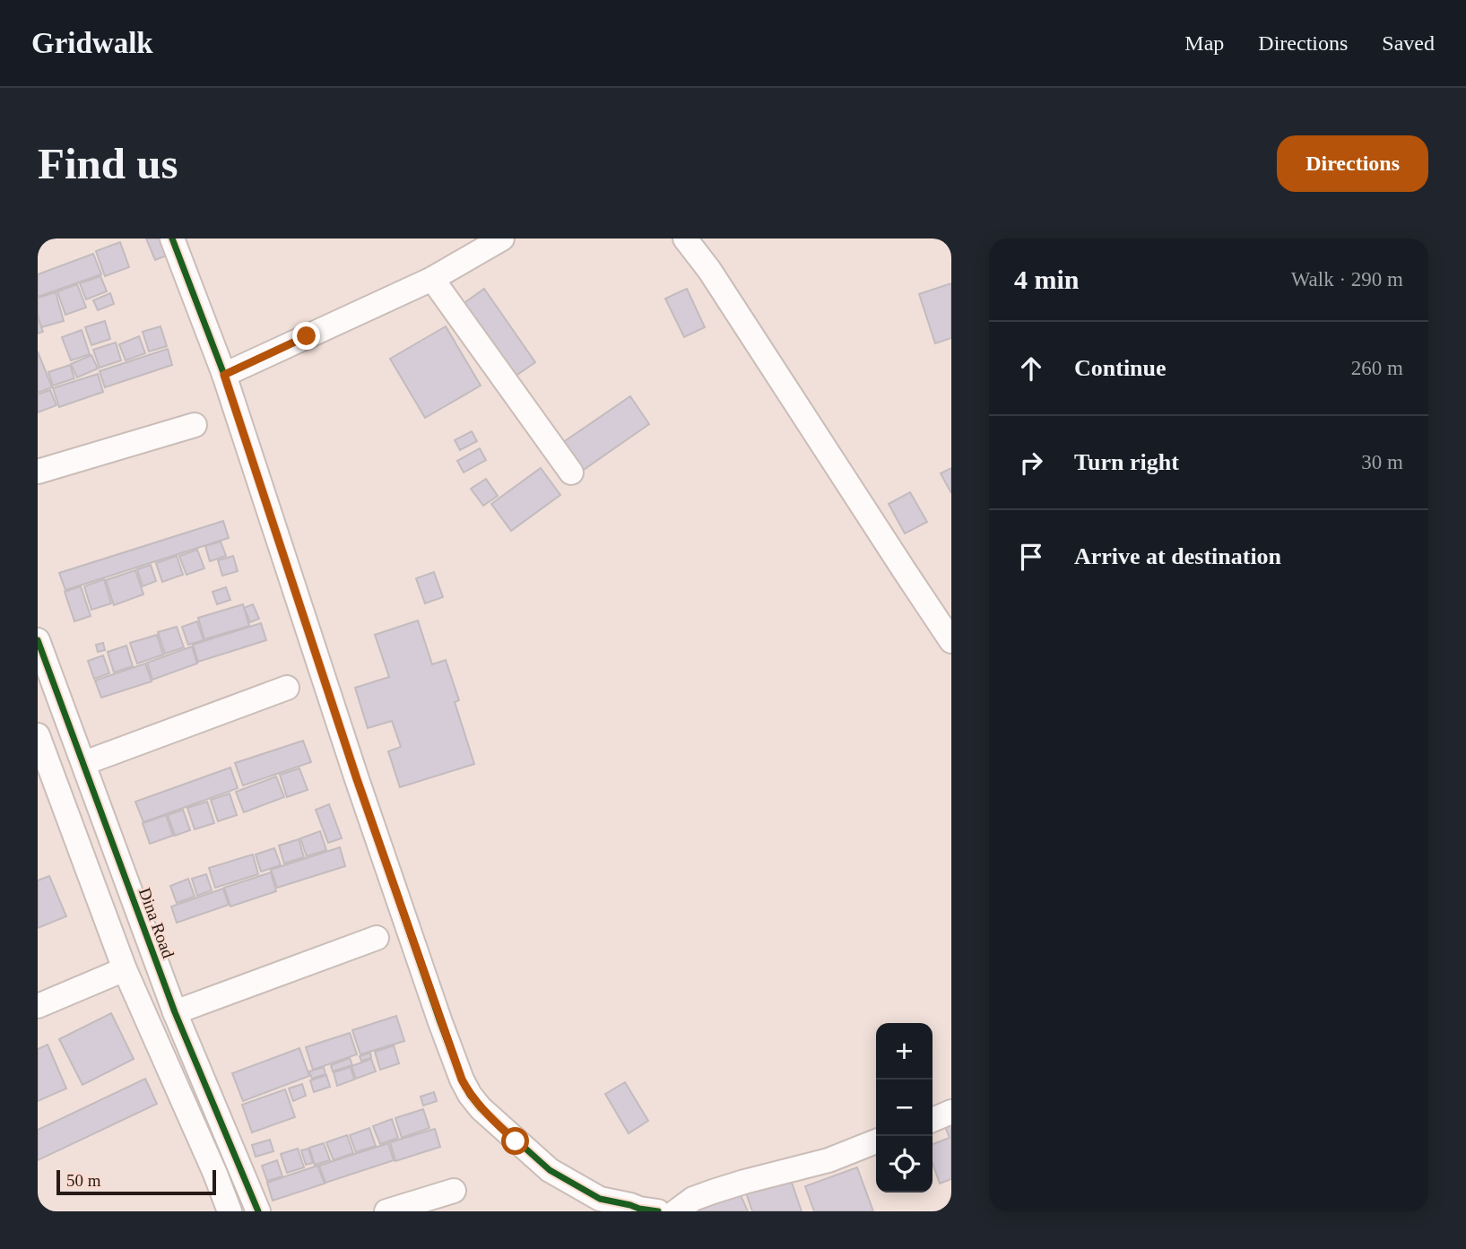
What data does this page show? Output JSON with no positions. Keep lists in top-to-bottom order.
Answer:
{
  "streets": {
    "street": ["Dina Road"]
  },
  "scale_bar": "50 m",
  "page": {
    "header": "Gridwalk",
    "nav": ["Map", "Directions", "Saved"],
    "buttons": "Directions",
    "title": "Find us",
    "heading": ["4 min", "Walk · 290 m"],
    "list": [
      ["Continue", "260 m"],
      ["Turn right", "30 m"],
      "Arrive at destination"
    ],
    "map_buttons": ["+", "−"],
    "scale": "50 m"
  }
}
